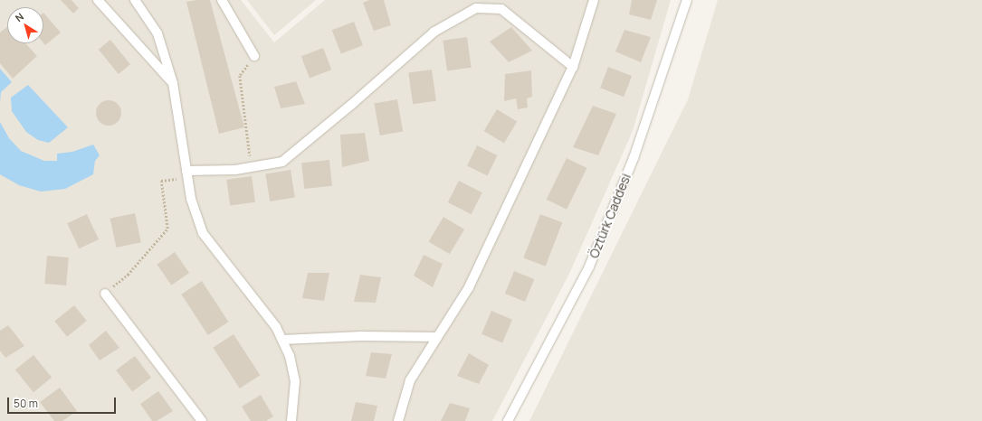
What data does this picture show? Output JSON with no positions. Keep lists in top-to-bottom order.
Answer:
{
  "streets": {
    "lane": ["Öztürk Caddesi"]
  },
  "scale_bar": "50 m",
  "north": "top left"
}
